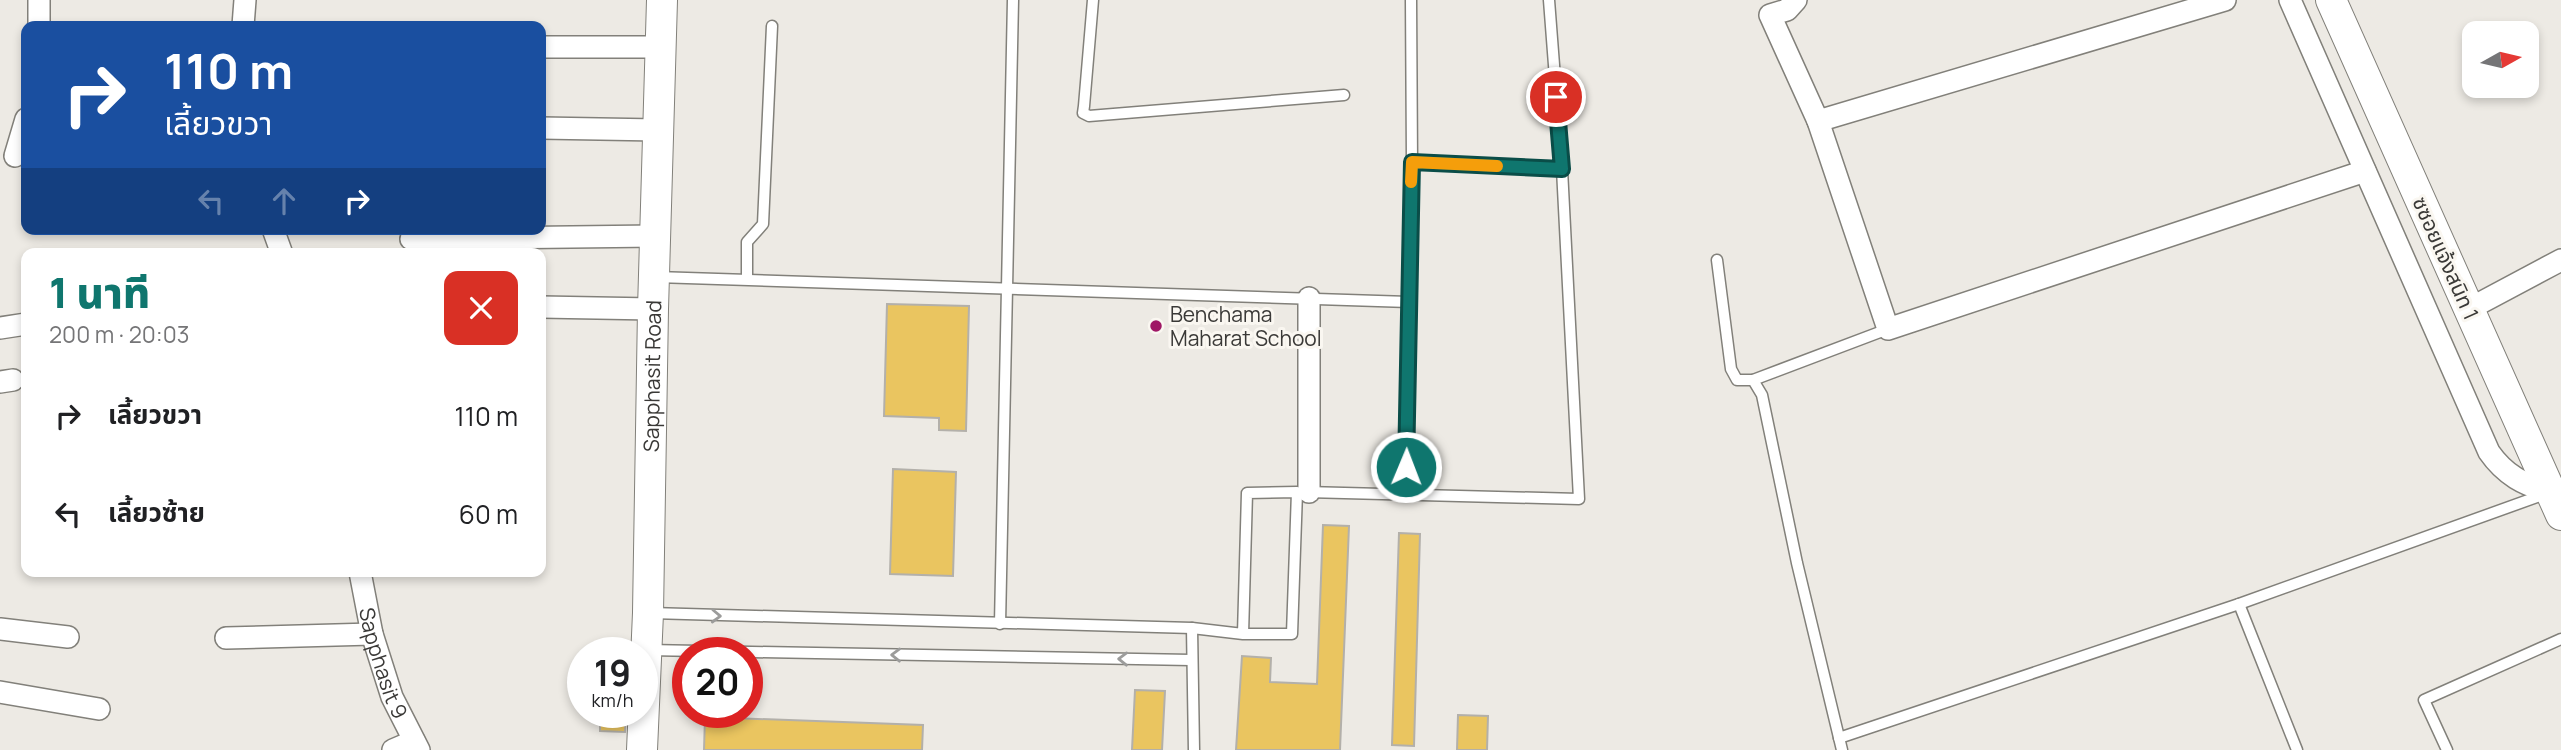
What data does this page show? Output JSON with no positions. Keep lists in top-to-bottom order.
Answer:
{
  "streets": {
    "main road": ["ซซอยแจ้งสนิท 1", "Sapphasit Road"],
    "street": ["Sapphasit 9"]
  },
  "places": ["Benchama Maharat School"],
  "north": "right",
  "page": {
    "turn": ["110 m", "เลี้ยวขวา"],
    "heading": ["1 นาที", "200 m · 20:03"],
    "list": [
      {
        "name": "เลี้ยวขวา",
        "value": "110 m"
      },
      {
        "name": "เลี้ยวซ้าย",
        "value": "60 m"
      }
    ],
    "speed": "19 km/h",
    "limit": "20"
  }
}
